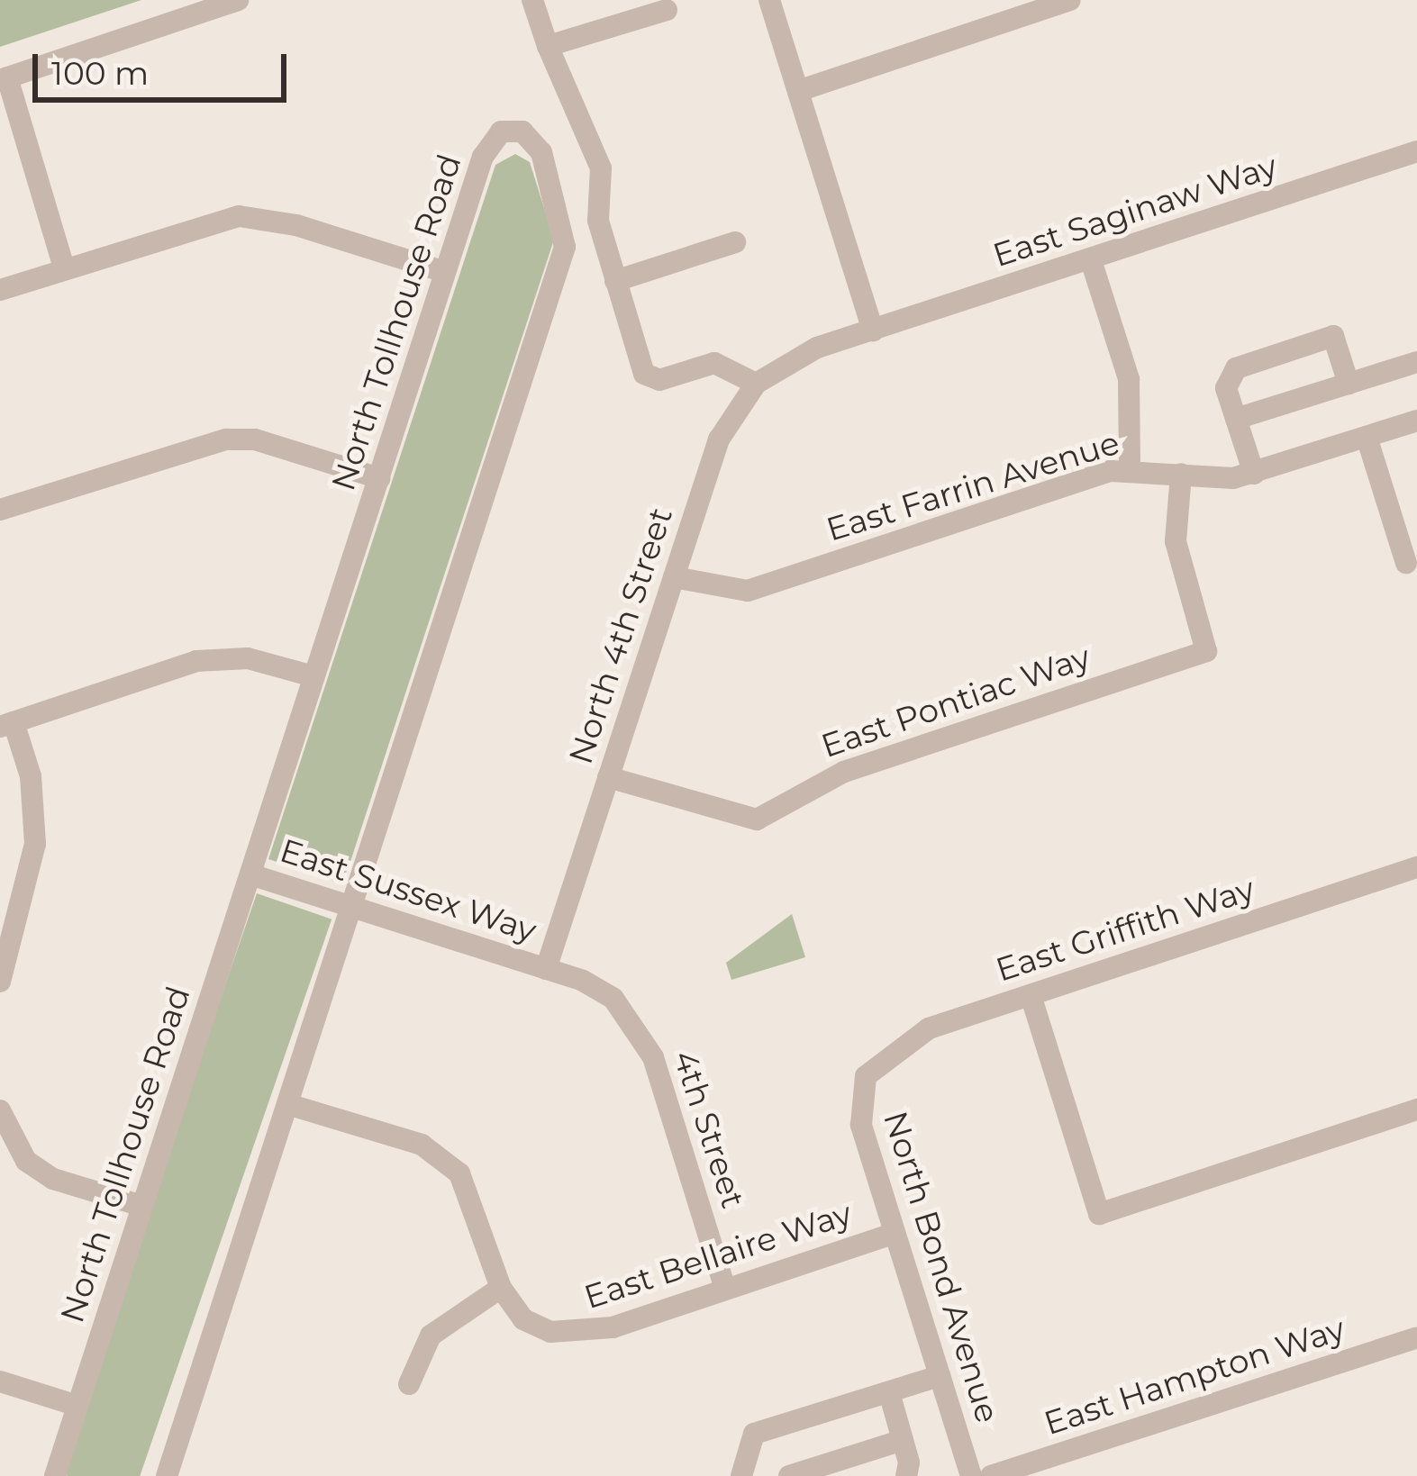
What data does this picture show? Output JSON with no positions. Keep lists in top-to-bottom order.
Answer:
{
  "streets": {
    "street": [
      "East Saginaw Way",
      "North Tollhouse Road",
      "East Farrin Avenue",
      "North 4th Street",
      "East Pontiac Way",
      "East Sussex Way",
      "East Griffith Way",
      "4th Street",
      "East Bellaire Way",
      "North Bond Avenue",
      "East Hampton Way"
    ]
  },
  "crossings": [
    ["East Saginaw Way", "North 4th Street"],
    ["North Tollhouse Road", "East Sussex Way"],
    ["North Tollhouse Road", "East Bellaire Way"],
    ["East Farrin Avenue", "North 4th Street"],
    ["East Farrin Avenue", "East Pontiac Way"],
    ["North 4th Street", "East Pontiac Way"],
    ["North 4th Street", "East Sussex Way"],
    ["North 4th Street", "4th Street"],
    ["East Sussex Way", "4th Street"],
    ["East Griffith Way", "North Bond Avenue"],
    ["4th Street", "East Bellaire Way"],
    ["East Bellaire Way", "North Bond Avenue"]
  ],
  "scale_bar": "100 m"
}
